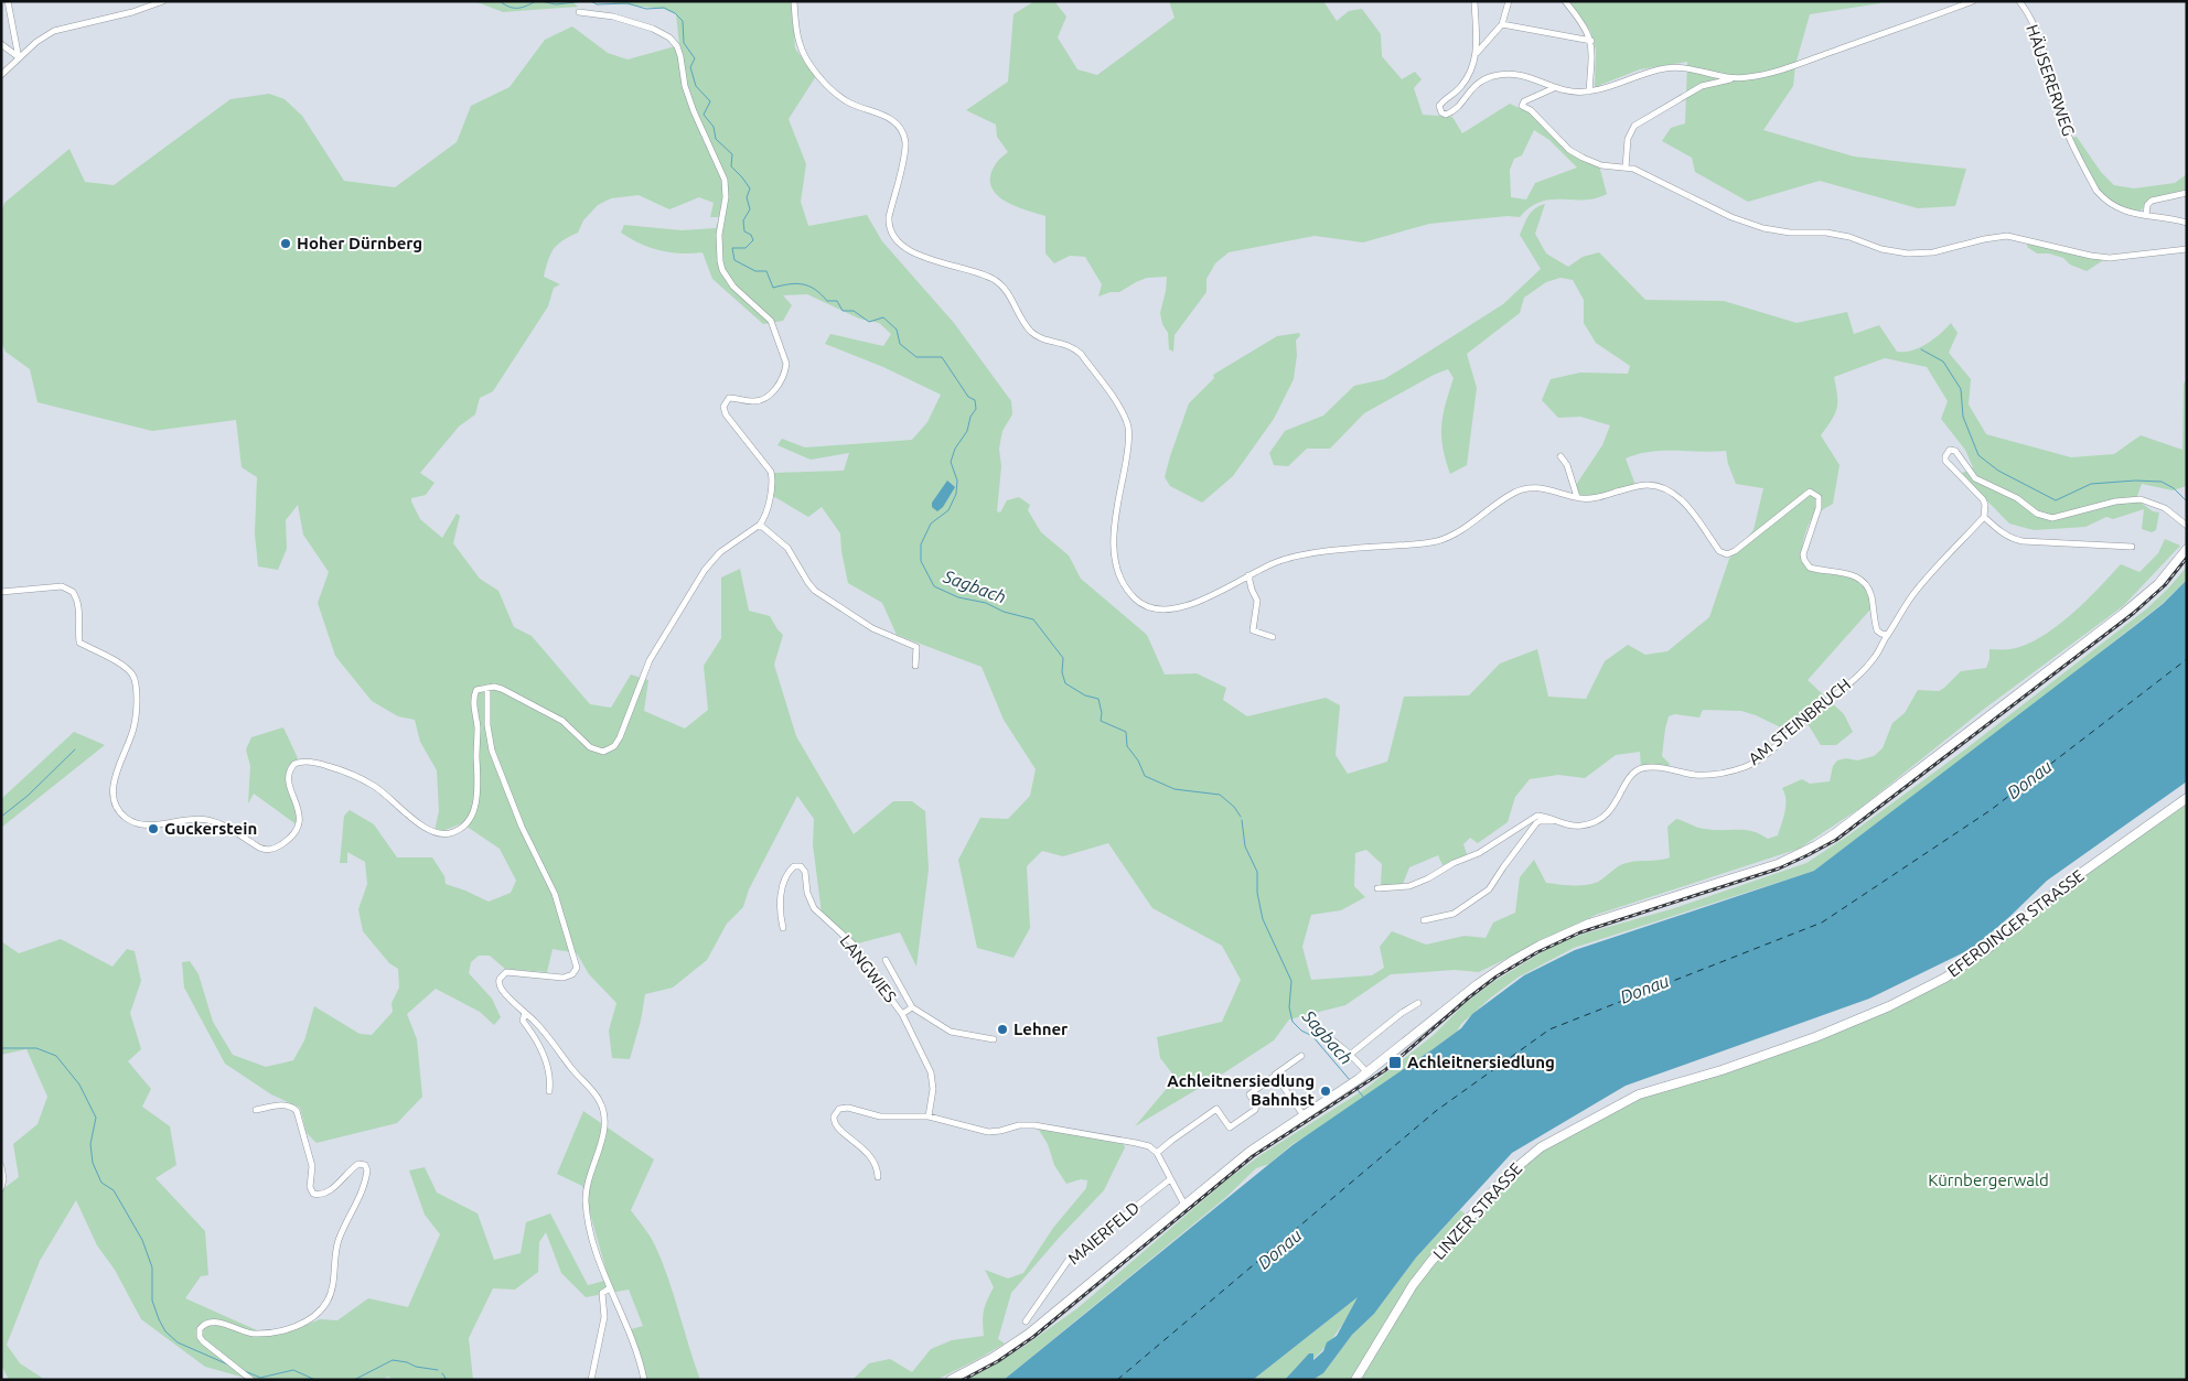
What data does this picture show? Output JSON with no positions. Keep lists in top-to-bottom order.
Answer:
{
  "streets": {
    "main road": ["EFERDINGER STRASSE", "LINZER STRASSE"],
    "street": [
      "HÄUSERERWEG",
      "AM STEINBRUCH",
      "LANGWIES",
      "MAIERFELD"
    ]
  },
  "crossings": [
    ["EFERDINGER STRASSE", "LINZER STRASSE"]
  ],
  "water": ["Sagbach", "Donau"],
  "parks": ["Kürnbergerwald"],
  "places": {
    "other": [
      "Hoher Dürnberg",
      "Guckerstein",
      "Lehner",
      "Achleitnersiedlung Bahnhst"
    ],
    "transit": ["Achleitnersiedlung"]
  }
}
